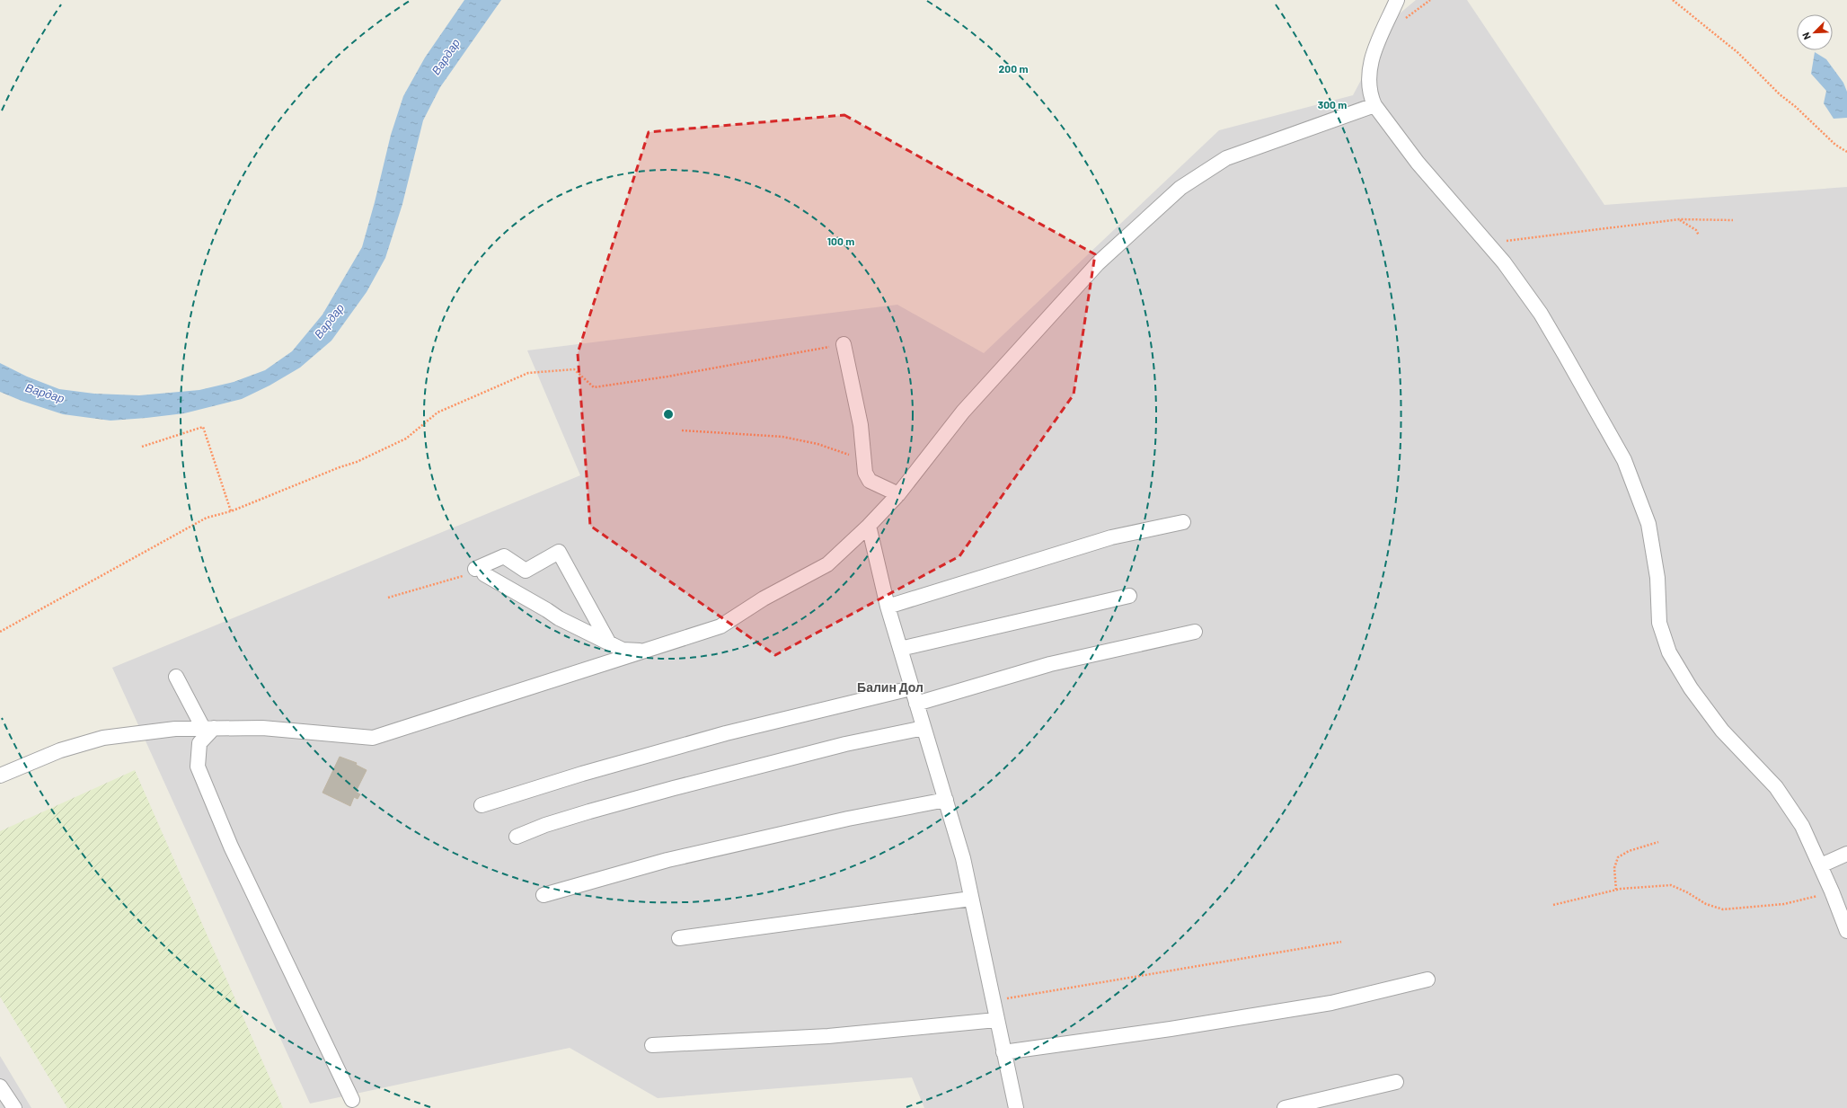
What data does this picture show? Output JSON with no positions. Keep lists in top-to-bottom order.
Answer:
{
  "districts": ["Балин Дол"],
  "water": ["Вардар"],
  "north": "bottom left",
  "rings": ["200 m", "300 m", "100 m"]
}
